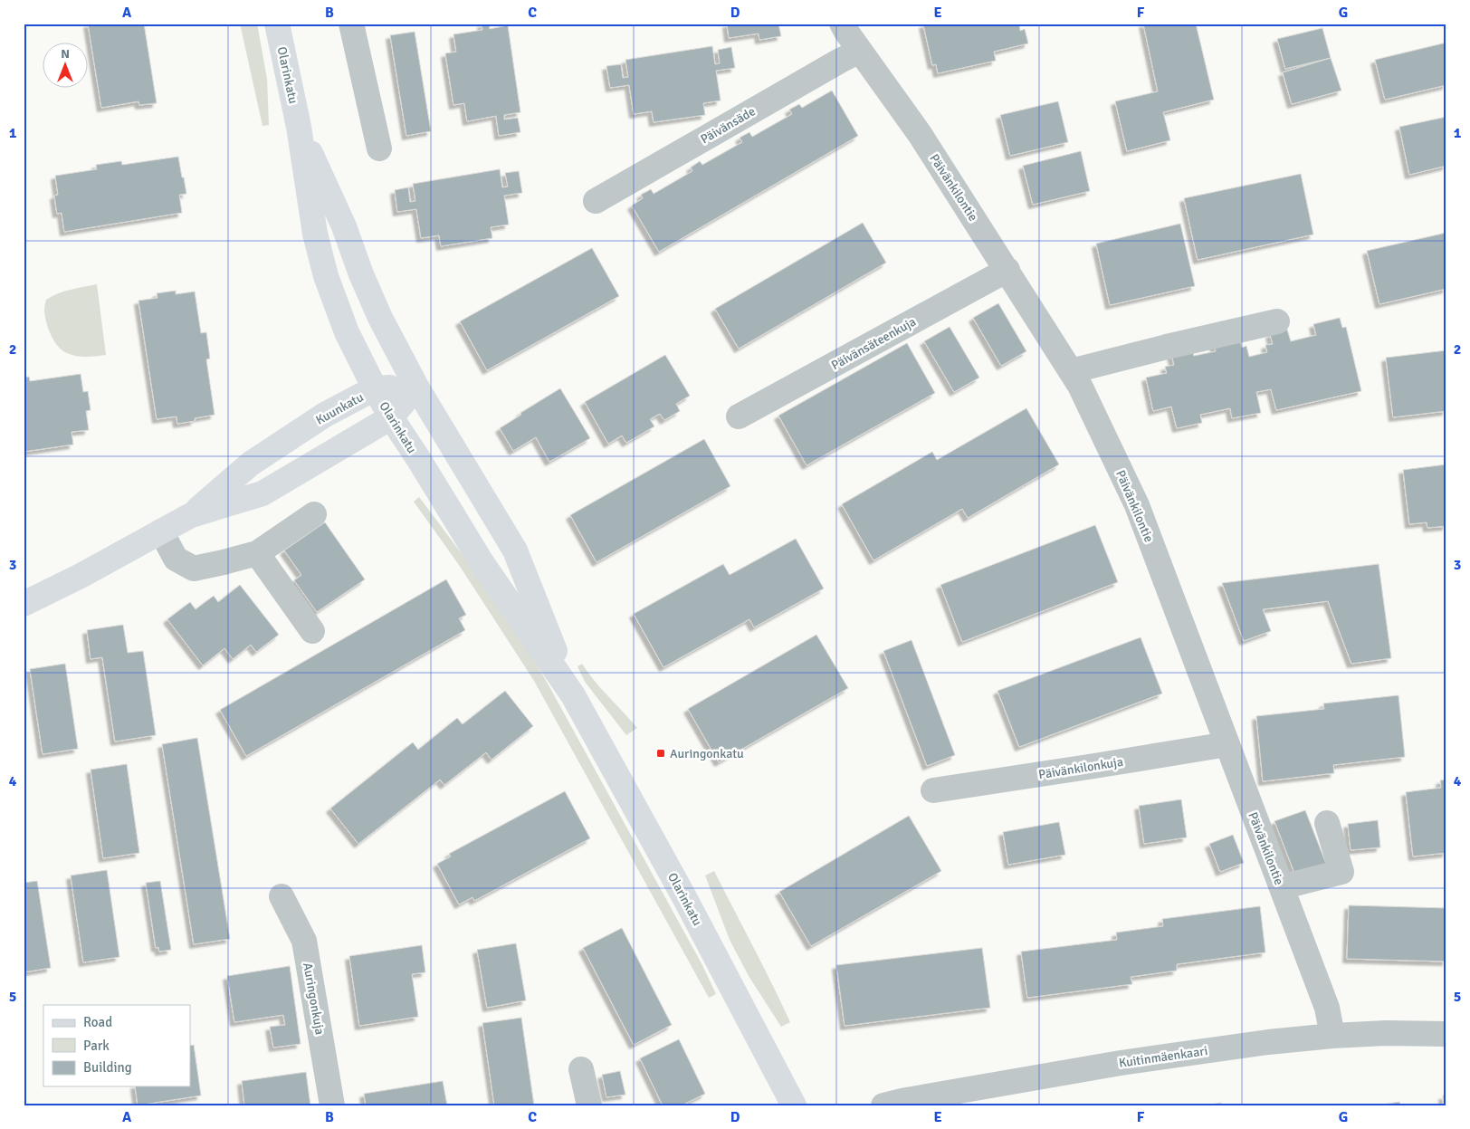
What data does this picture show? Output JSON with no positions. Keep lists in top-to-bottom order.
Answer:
{
  "streets": {
    "main road": ["Olarinkatu", "Kuunkatu"],
    "street": [
      "Päivänsäde",
      "Päivänkilontie",
      "Päivänsäteenkuja",
      "Päivänkilonkuja",
      "Auringonkuja",
      "Kuitinmäenkaari"
    ]
  },
  "crossings": [
    ["Olarinkatu", "Kuunkatu"],
    ["Päivänsäde", "Päivänkilontie"],
    ["Päivänkilontie", "Päivänsäteenkuja"],
    ["Päivänkilontie", "Päivänkilonkuja"],
    ["Päivänkilontie", "Kuitinmäenkaari"]
  ],
  "places": {
    "transit": ["Auringonkatu"]
  },
  "legend": ["Road", "Park", "Building"],
  "north": "top",
  "grid": {
    "columns": [
      "A",
      "B",
      "C",
      "D",
      "E",
      "F",
      "G"
    ],
    "rows": [
      "1",
      "2",
      "3",
      "4",
      "5"
    ]
  }
}
